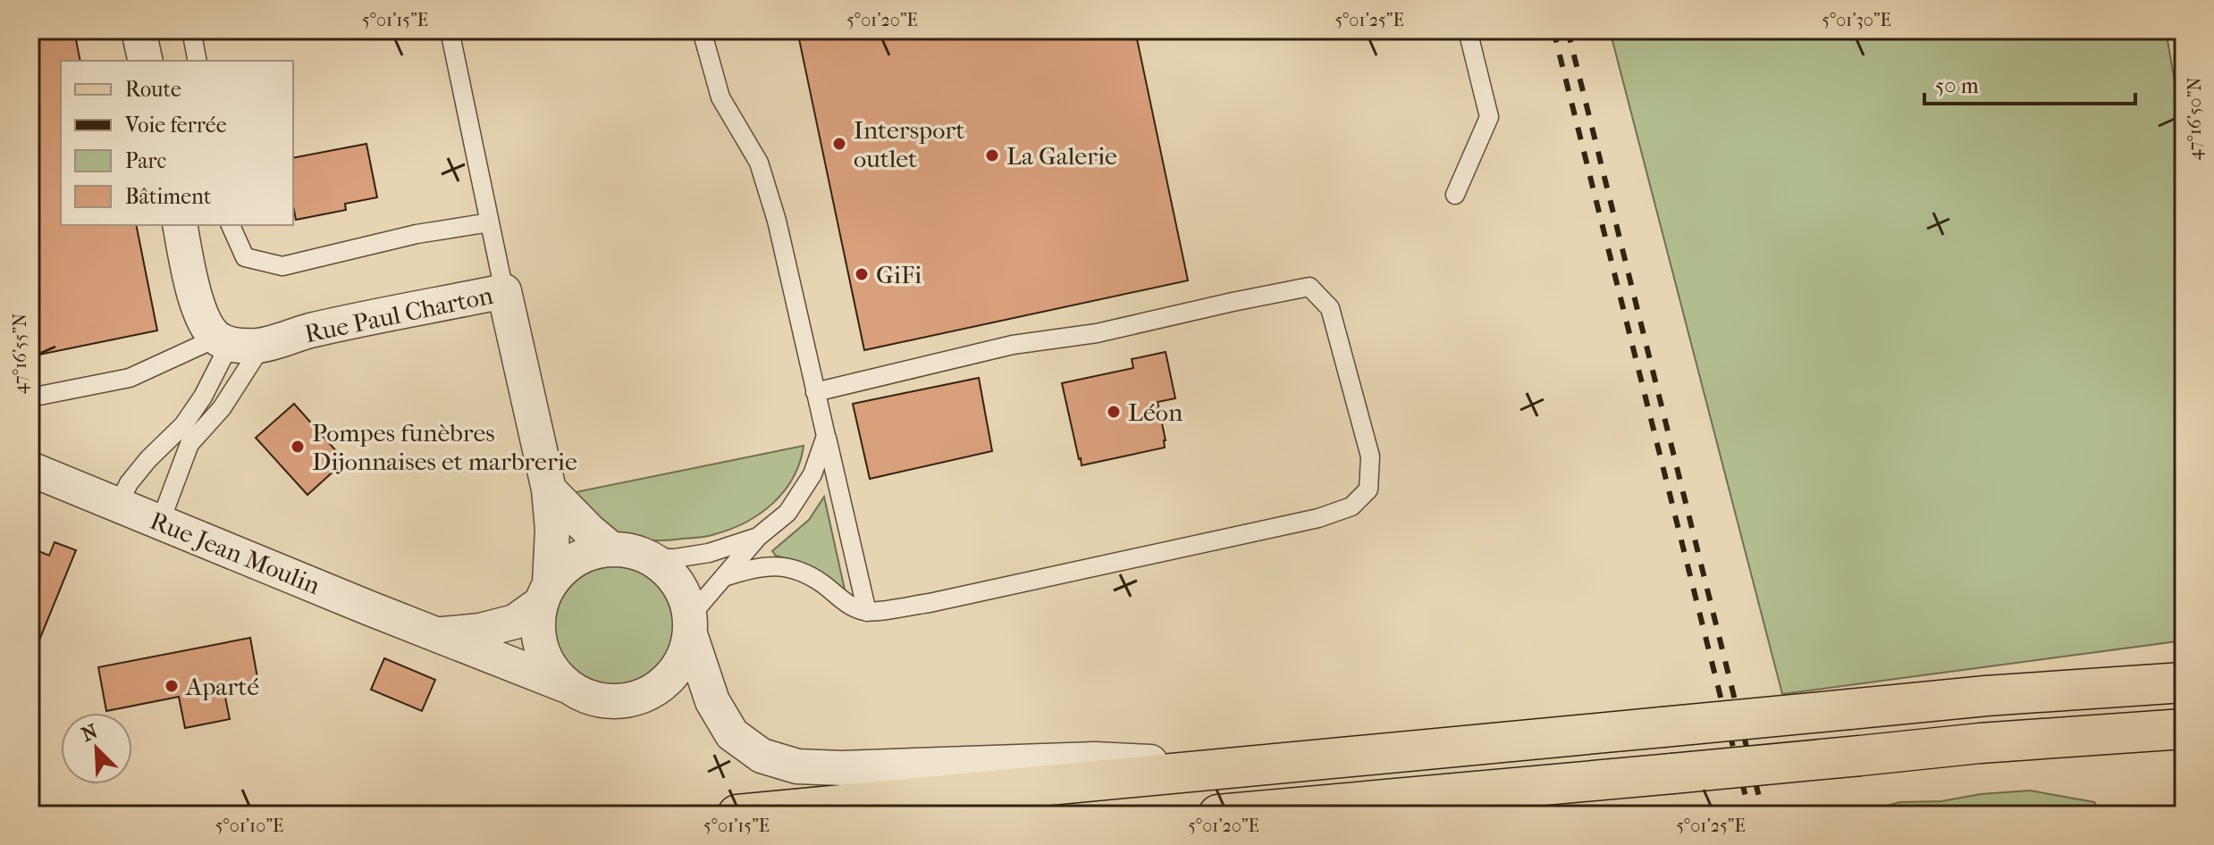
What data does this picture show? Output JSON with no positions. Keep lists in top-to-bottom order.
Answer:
{
  "streets": {
    "street": ["Rue Paul Charton", "Rue Jean Moulin"]
  },
  "crossings": [
    ["Rue Paul Charton", "Rue Jean Moulin"]
  ],
  "places": [
    "Intersport outlet",
    "La Galerie",
    "GiFi",
    "Léon",
    "Pompes funèbres Dijonnaises et marbrerie",
    "Aparté"
  ],
  "legend": [
    "Route",
    "Voie ferrée",
    "Parc",
    "Bâtiment"
  ],
  "scale_bar": "50 m",
  "north": "top left",
  "coordinates": [
    "5°01'15\"E",
    "5°01'20\"E",
    "5°01'25\"E",
    "5°01'30\"E",
    "47°16'50\"N",
    "47°16'55\"N",
    "5°01'10\"E"
  ]
}
